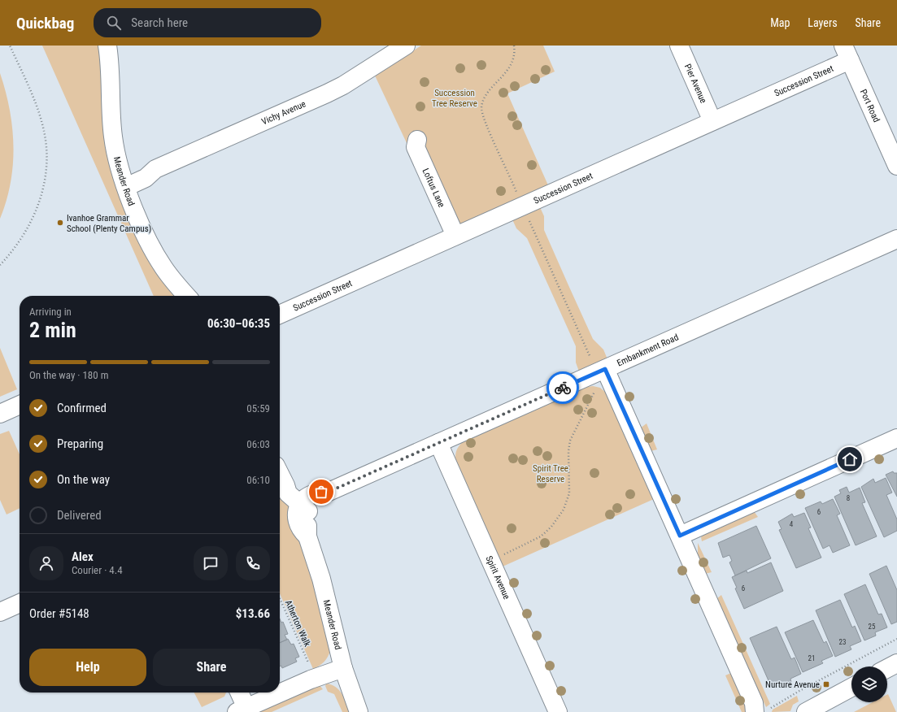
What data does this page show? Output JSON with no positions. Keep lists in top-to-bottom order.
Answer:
{
  "streets": {
    "street": [
      "Succession Street",
      "Pier Avenue",
      "Port Road",
      "Vichy Avenue",
      "Meander Road",
      "Loftus Lane",
      "Embankment Road",
      "Spirit Avenue"
    ],
    "path": ["Atherton Walk"]
  },
  "crossings": [
    ["Succession Street", "Pier Avenue"],
    ["Succession Street", "Port Road"],
    ["Succession Street", "Loftus Lane"],
    ["Vichy Avenue", "Meander Road"],
    ["Meander Road", "Embankment Road"],
    ["Embankment Road", "Spirit Avenue"]
  ],
  "parks": ["Succession Tree Reserve", "Spirit Tree Reserve"],
  "places": {
    "other": ["Ivanhoe Grammar School (Plenty Campus)"],
    "transit": ["Nurture Avenue"]
  },
  "house_numbers": [
    "8",
    "6",
    "4",
    "6",
    "25",
    "23",
    "21"
  ],
  "page": {
    "header": "Quickbag",
    "search": "Search here",
    "nav": ["Map", "Layers", "Share"],
    "heading": ["2 min", "Arriving in", "06:30–06:35"],
    "panel": [
      "Alex",
      "Courier · 4.4",
      "Order #5148",
      "$13.66"
    ],
    "bar": "On the way · 180 m",
    "list": [
      ["Confirmed", "05:59"],
      ["Preparing", "06:03"],
      ["On the way", "06:10"],
      "Delivered"
    ],
    "buttons": ["Help", "Share"]
  }
}
